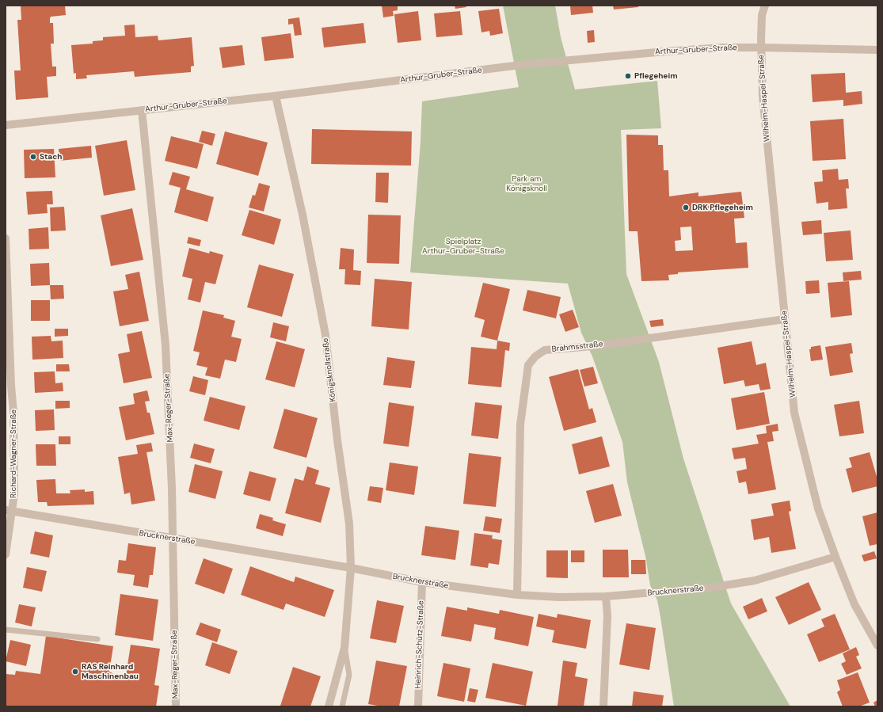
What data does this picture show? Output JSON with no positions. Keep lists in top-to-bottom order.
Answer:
{
  "streets": {
    "street": [
      "Arthur-Gruber-Straße",
      "Wilhelm-Haspel-Straße",
      "Brahmsstraße",
      "Königsknollstraße",
      "Max-Reger-Straße",
      "Richard-Wagner-Straße",
      "Brucknerstraße",
      "Heinrich-Schütz-Straße"
    ]
  },
  "crossings": [
    ["Arthur-Gruber-Straße", "Wilhelm-Haspel-Straße"],
    ["Arthur-Gruber-Straße", "Königsknollstraße"],
    ["Arthur-Gruber-Straße", "Max-Reger-Straße"],
    ["Wilhelm-Haspel-Straße", "Brahmsstraße"],
    ["Wilhelm-Haspel-Straße", "Brucknerstraße"],
    ["Brahmsstraße", "Brucknerstraße"],
    ["Königsknollstraße", "Brucknerstraße"],
    ["Max-Reger-Straße", "Brucknerstraße"],
    ["Richard-Wagner-Straße", "Brucknerstraße"],
    ["Brucknerstraße", "Heinrich-Schütz-Straße"]
  ],
  "parks": ["Park am Königsknoll", "Spielplatz Arthur-Gruber-Straße"],
  "places": [
    "Pflegeheim",
    "Stach",
    "DRK Pflegeheim",
    "RAS Reinhard Maschinenbau"
  ]
}
